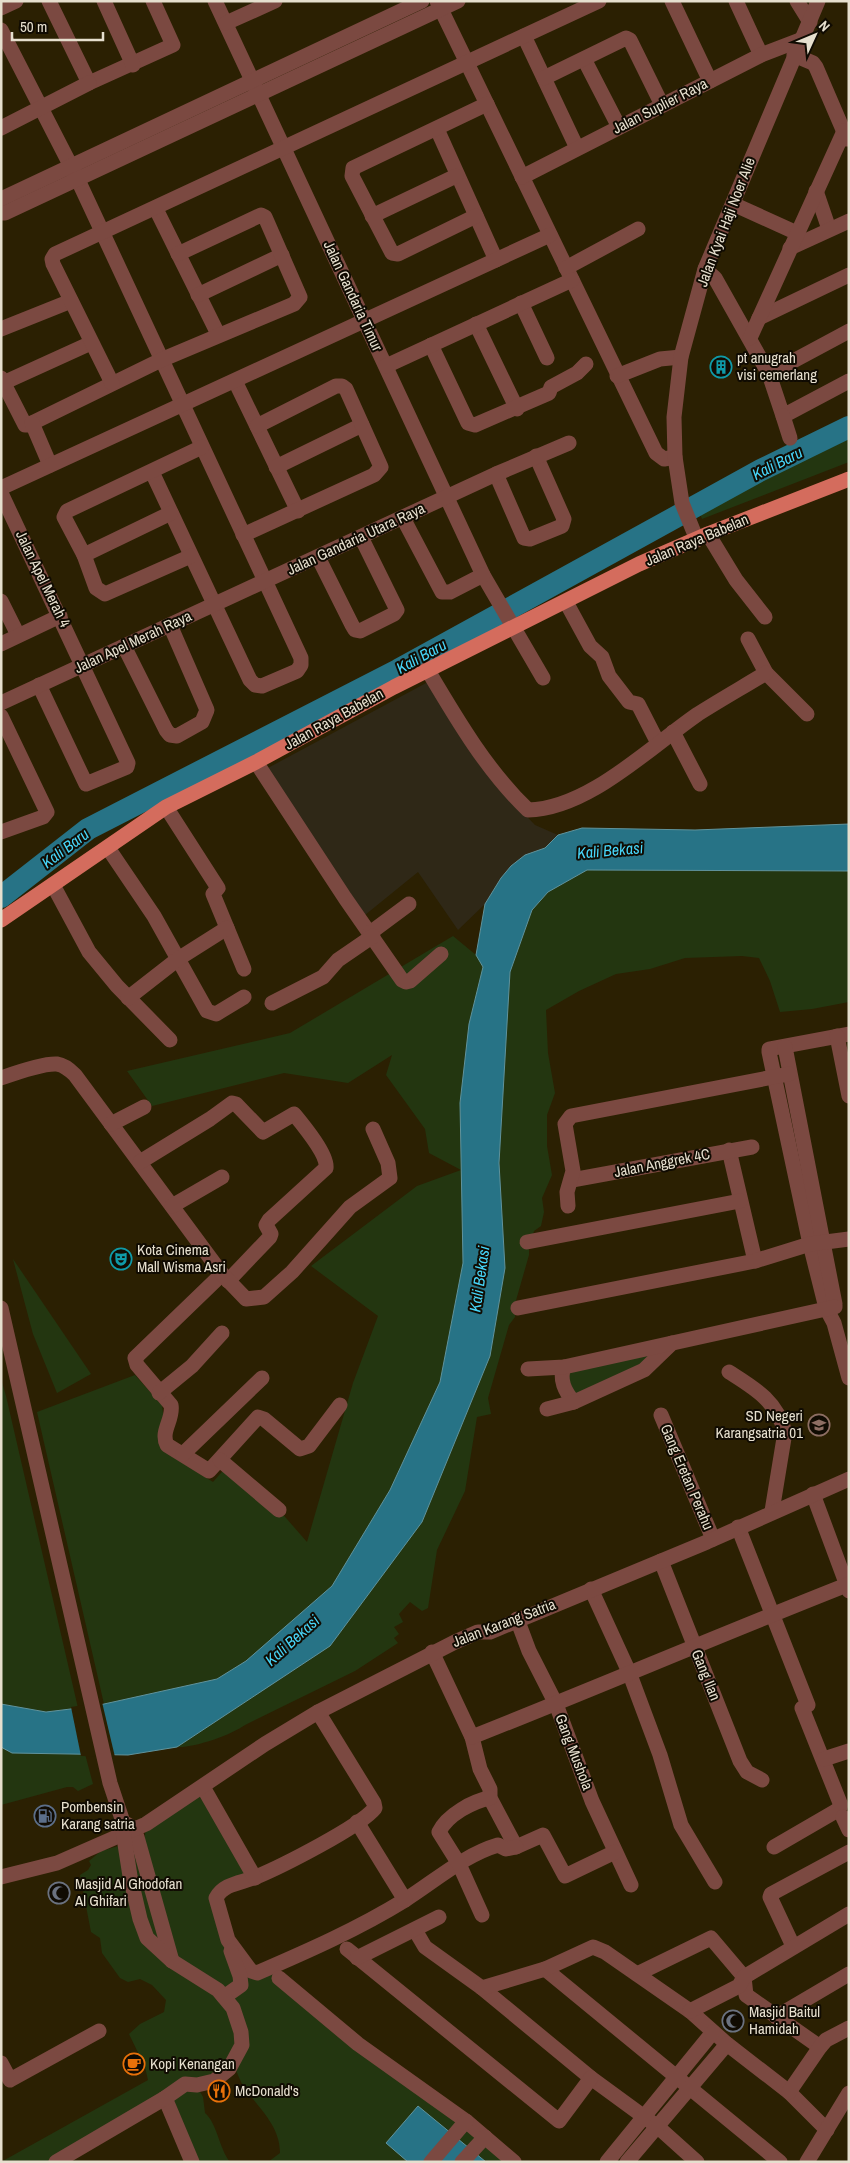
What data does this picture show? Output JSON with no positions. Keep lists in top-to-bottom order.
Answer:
{
  "streets": {
    "main road": ["Jalan Raya Babelan"],
    "street": [
      "Jalan Suplier Raya",
      "Jalan Kyai Haji Noer Alie",
      "Jalan Gandaria Timur",
      "Jalan Gandaria Utara Raya",
      "Jalan Apel Merah 4",
      "Jalan Apel Merah Raya",
      "Jalan Anggrek 4C",
      "Gang Eretan Perahu",
      "Jalan Karang Satria",
      "Gang Ilan",
      "Gang Mushola"
    ]
  },
  "crossings": [
    ["Jalan Suplier Raya", "Jalan Kyai Haji Noer Alie"],
    ["Jalan Kyai Haji Noer Alie", "Jalan Raya Babelan"],
    ["Jalan Gandaria Timur", "Jalan Gandaria Utara Raya"],
    ["Jalan Gandaria Timur", "Jalan Raya Babelan"],
    ["Jalan Gandaria Utara Raya", "Jalan Apel Merah Raya"],
    ["Jalan Apel Merah 4", "Jalan Apel Merah Raya"],
    ["Gang Eretan Perahu", "Jalan Karang Satria"],
    ["Jalan Karang Satria", "Gang Ilan"],
    ["Jalan Karang Satria", "Gang Mushola"]
  ],
  "water": ["Kali Baru", "Kali Bekasi"],
  "places": {
    "building": ["pt anugrah visi cemerlang"],
    "theatre": ["Kota Cinema Mall Wisma Asri"],
    "school or university": ["SD Negeri Karangsatria 01"],
    "fuel station": ["Pombensin Karang satria"],
    "mosque": ["Masjid Al Ghodofan Al Ghifari", "Masjid Baitul Hamidah"],
    "cafe": ["Kopi Kenangan"],
    "restaurant": ["McDonald's"]
  },
  "scale_bar": "50 m",
  "north": "top right"
}
